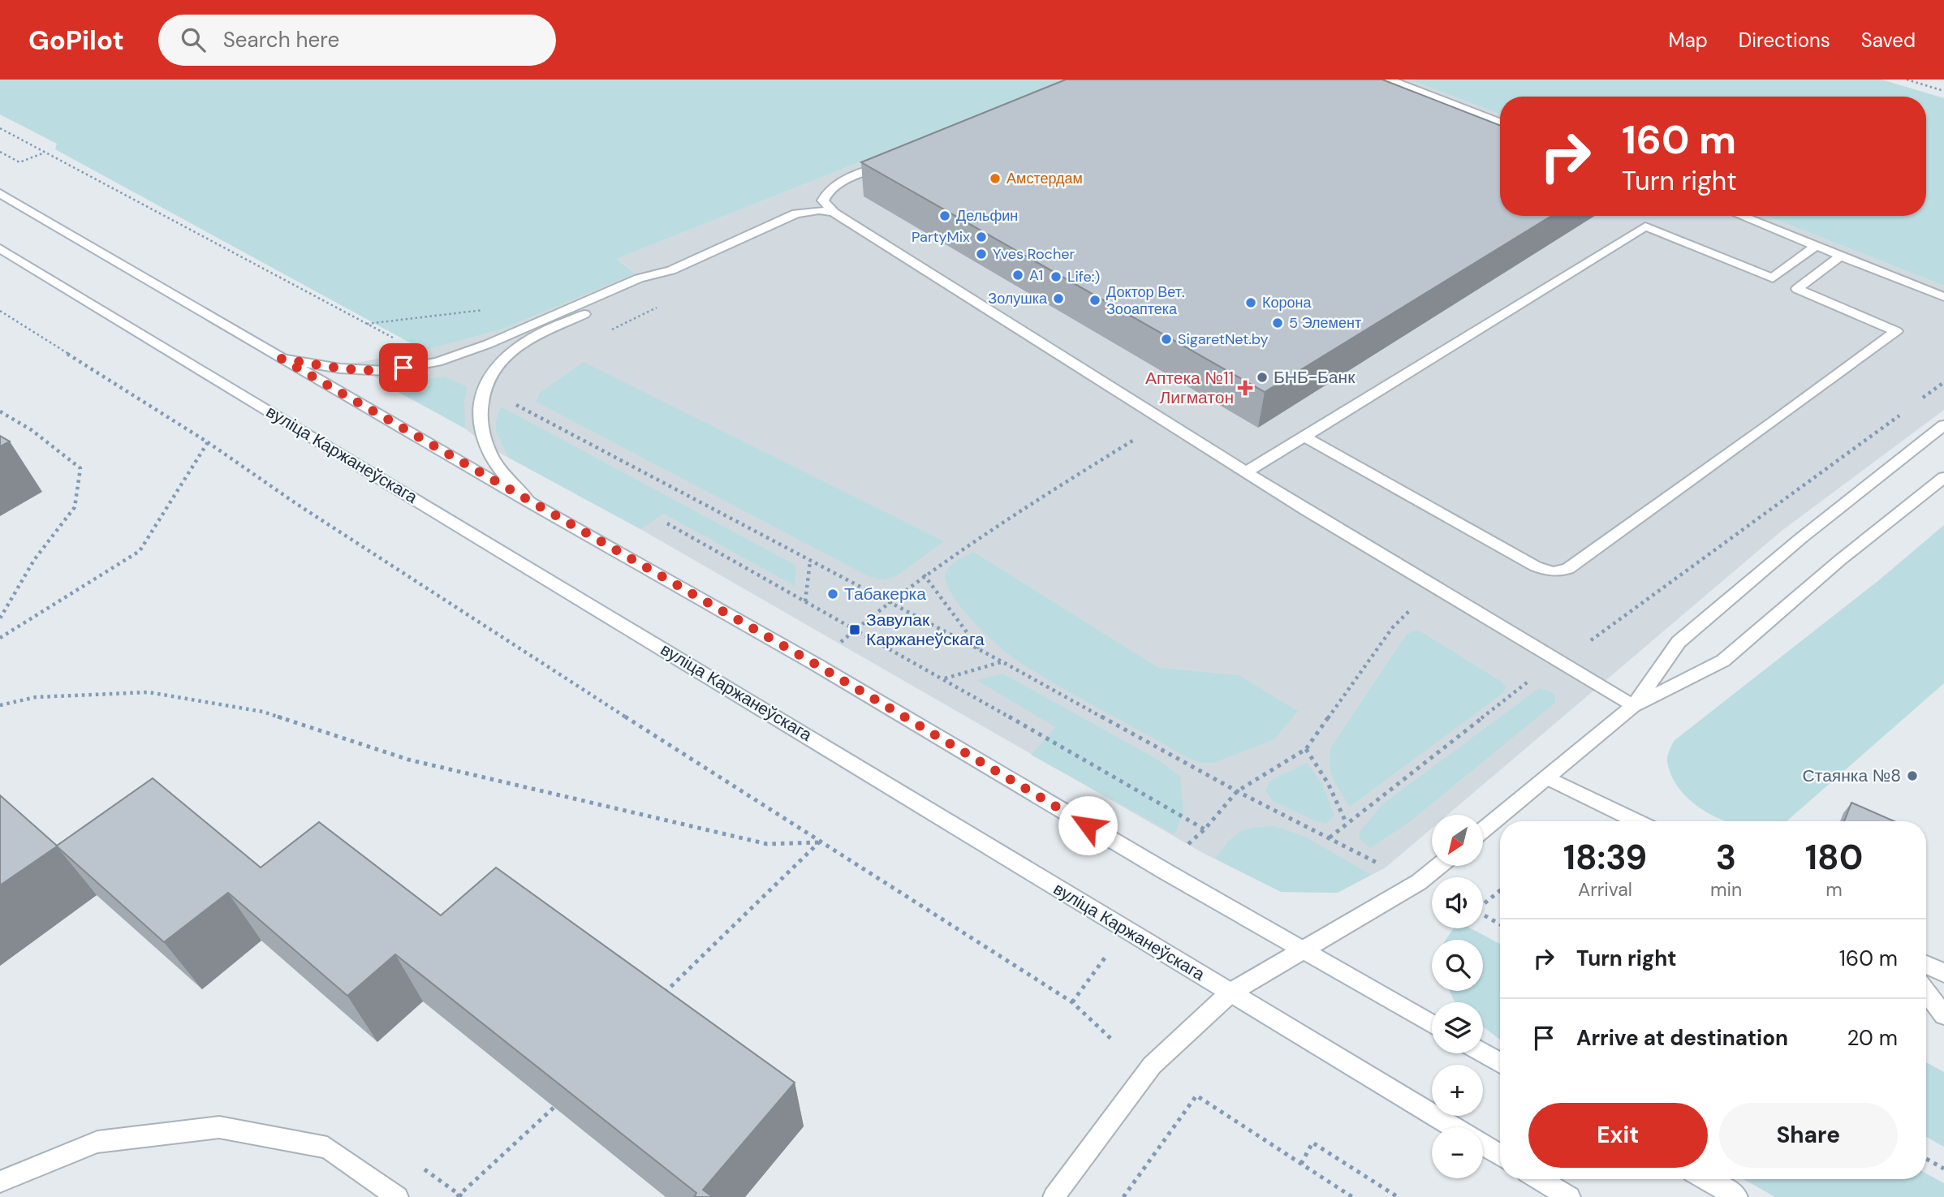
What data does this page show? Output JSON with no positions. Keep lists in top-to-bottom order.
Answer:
{
  "streets": {
    "main road": ["вуліца Каржанеўскага"]
  },
  "places": {
    "other": [
      "Амстердам",
      "Дельфин",
      "PartyMix",
      "Yves Rocher",
      "A1",
      "Life:)",
      "Золушка",
      "Доктор Вет. Зооаптека",
      "Корона",
      "5 Элемент",
      "SigaretNet.by",
      "БНБ-Банк",
      "Табакерка",
      "Стаянка №8"
    ],
    "health": ["Аптека №11 Лигматон"],
    "transit": ["Завулак Каржанеўскага"]
  },
  "north": "bottom left",
  "page": {
    "header": "GoPilot",
    "search": "Search here",
    "nav": ["Map", "Directions", "Saved"],
    "turn": ["160 m", "Turn right"],
    "map_buttons": ["+", "−"],
    "eta": [
      "18:39",
      "Arrival",
      "3",
      "min",
      "180",
      "m"
    ],
    "list": [
      {
        "name": "Turn right",
        "value": "160 m"
      },
      {
        "name": "Arrive at destination",
        "value": "20 m"
      }
    ],
    "buttons": ["Exit", "Share"]
  }
}
